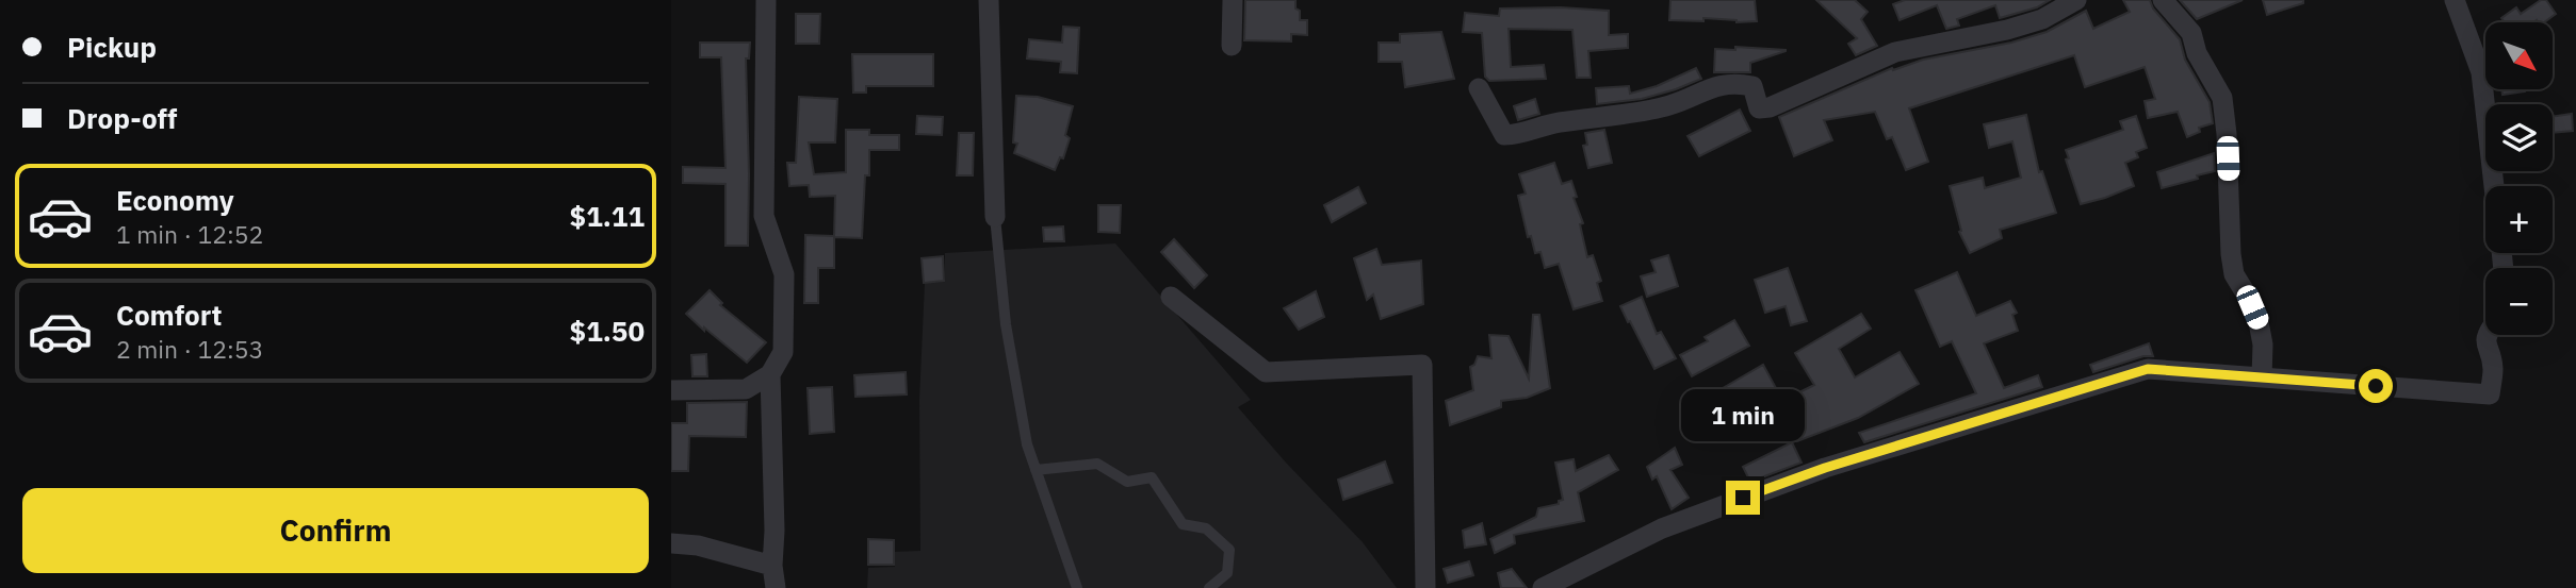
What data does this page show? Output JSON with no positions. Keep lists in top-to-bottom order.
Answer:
{
  "north": "bottom right",
  "page": {
    "banner": ["Pickup", "Drop-off"],
    "map_buttons": ["+", "−"],
    "list": [
      {
        "name": "Economy",
        "note": "1 min · 12:52",
        "value": "$1.11"
      },
      {
        "name": "Comfort",
        "note": "2 min · 12:53",
        "value": "$1.50"
      }
    ],
    "bubble": "1 min",
    "buttons": "Confirm"
  }
}
